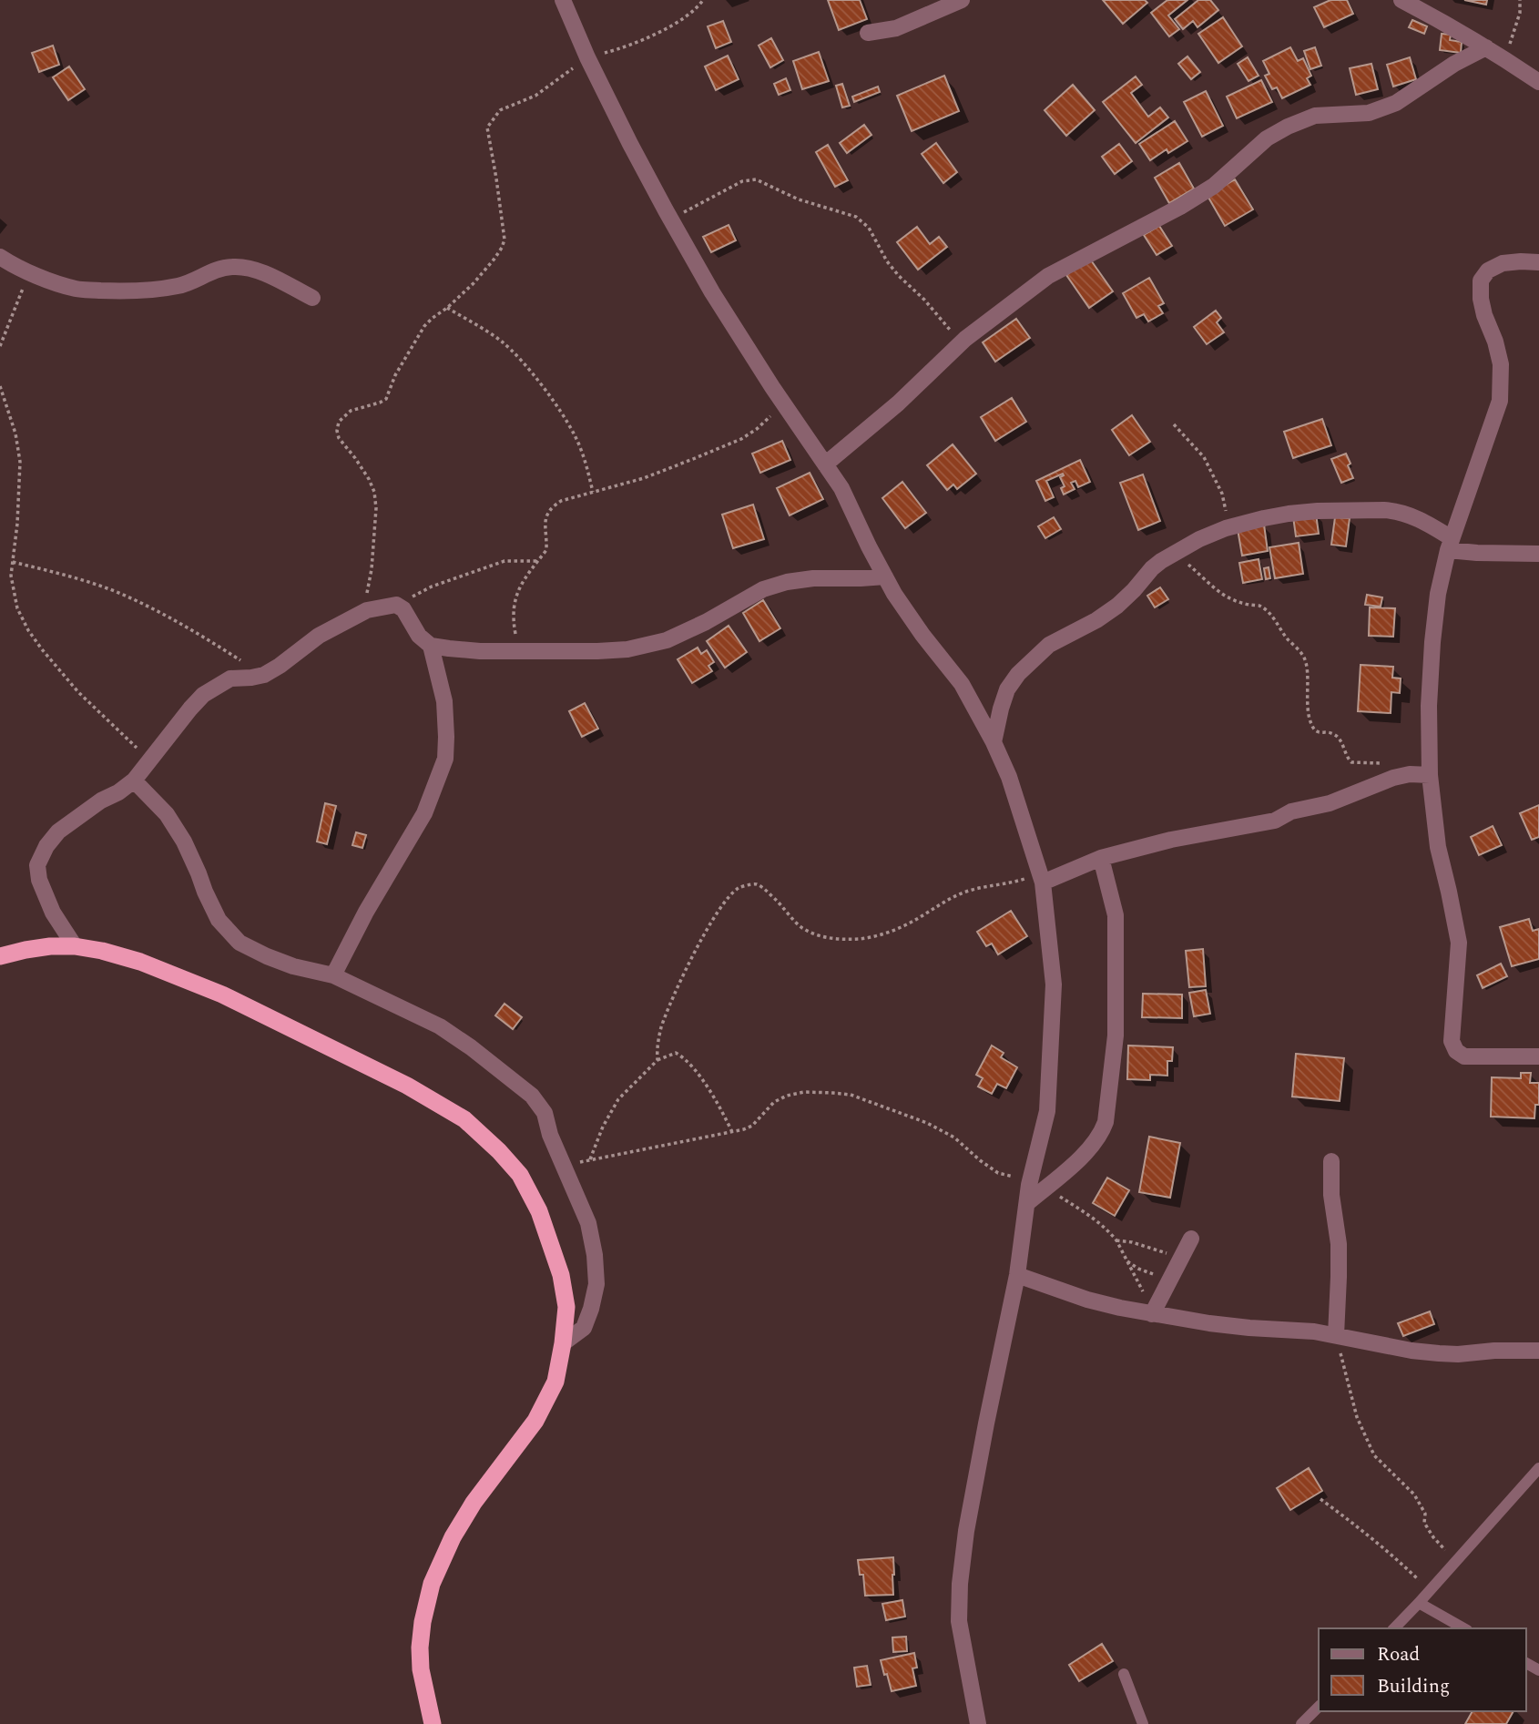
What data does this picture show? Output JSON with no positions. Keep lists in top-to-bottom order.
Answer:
{
  "legend": ["Road", "Building"]
}
